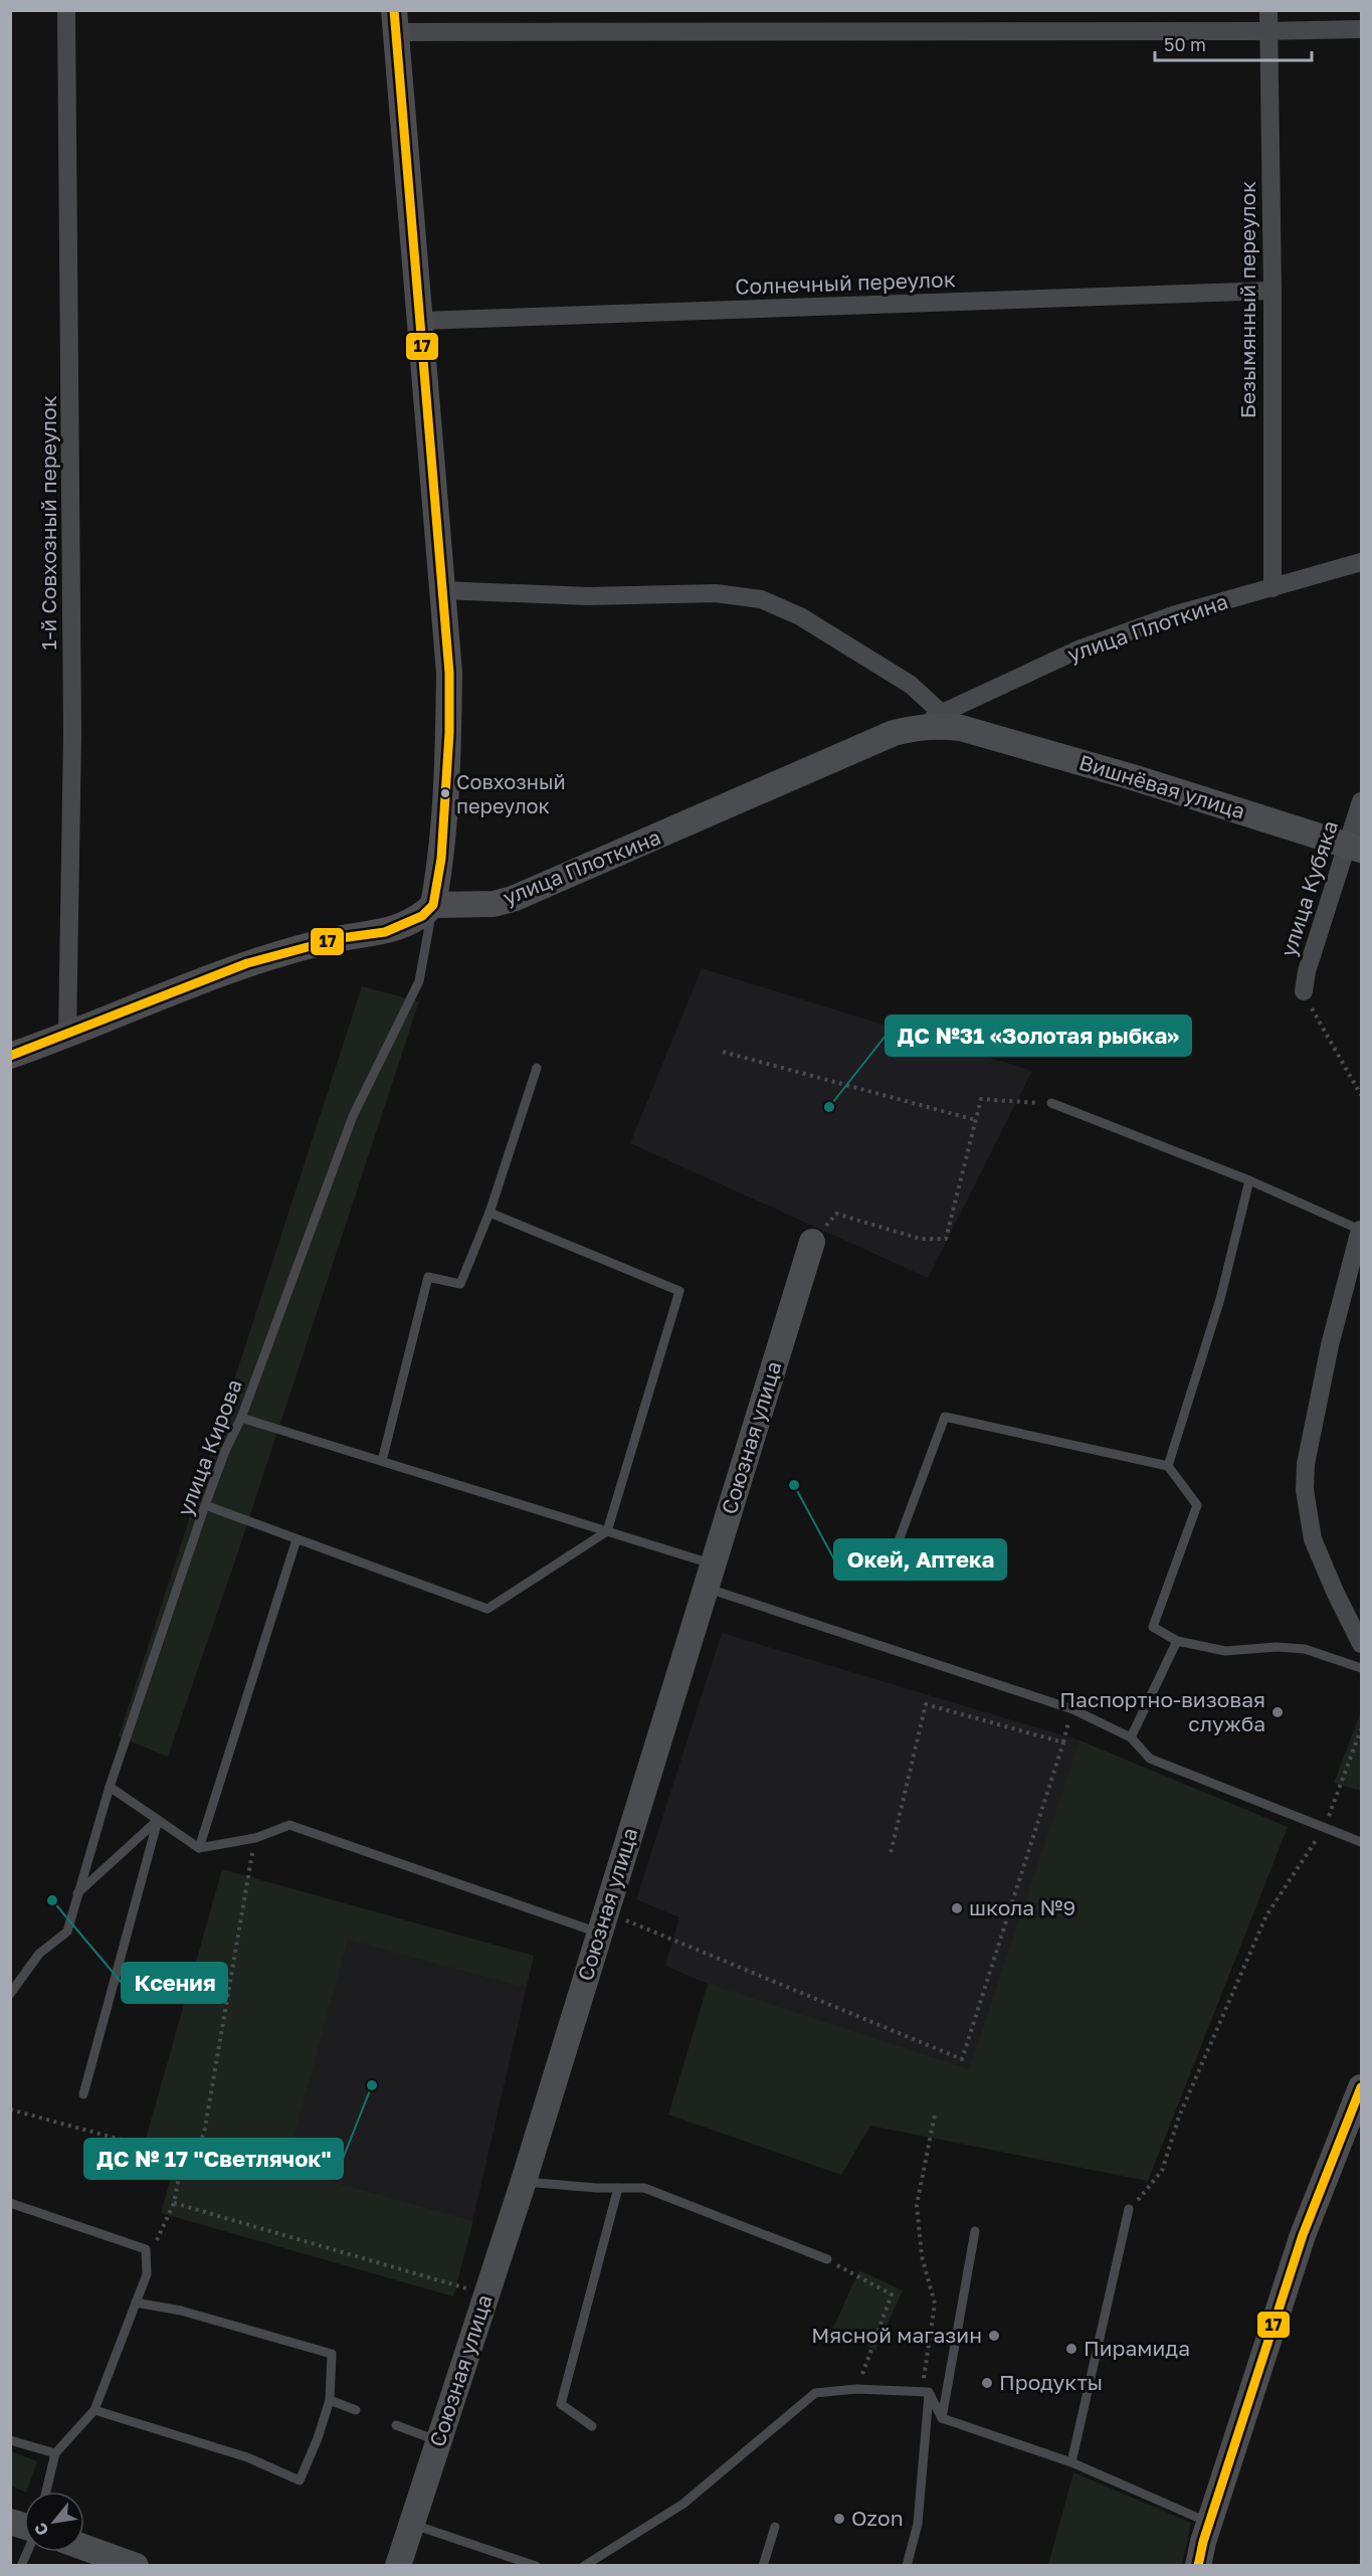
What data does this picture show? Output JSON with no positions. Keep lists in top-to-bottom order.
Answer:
{
  "streets": {
    "street": [
      "Солнечный переулок",
      "Безымянный переулок",
      "1-й Совхозный переулок",
      "улица Плоткина",
      "Вишнёвая улица",
      "улица Кубяка",
      "Союзная улица"
    ],
    "lane": ["улица Кирова"]
  },
  "crossings": [
    ["Солнечный переулок", "Безымянный переулок"],
    ["Безымянный переулок", "улица Плоткина"],
    ["улица Плоткина", "Вишнёвая улица"],
    ["улица Плоткина", "улица Кирова"],
    ["Вишнёвая улица", "улица Кубяка"]
  ],
  "places": [
    "Совхозный переулок",
    "ДС №31 «Золотая рыбка»",
    "Окей, Аптека",
    "Паспортно-визовая служба",
    "Ксения",
    "школа №9",
    "ДС № 17 \"Светлячок\"",
    "Мясной магазин",
    "Пирамида",
    "Продукты",
    "Ozon"
  ],
  "lines": ["transit line 17"],
  "scale_bar": "50 m",
  "north": "bottom left"
}
